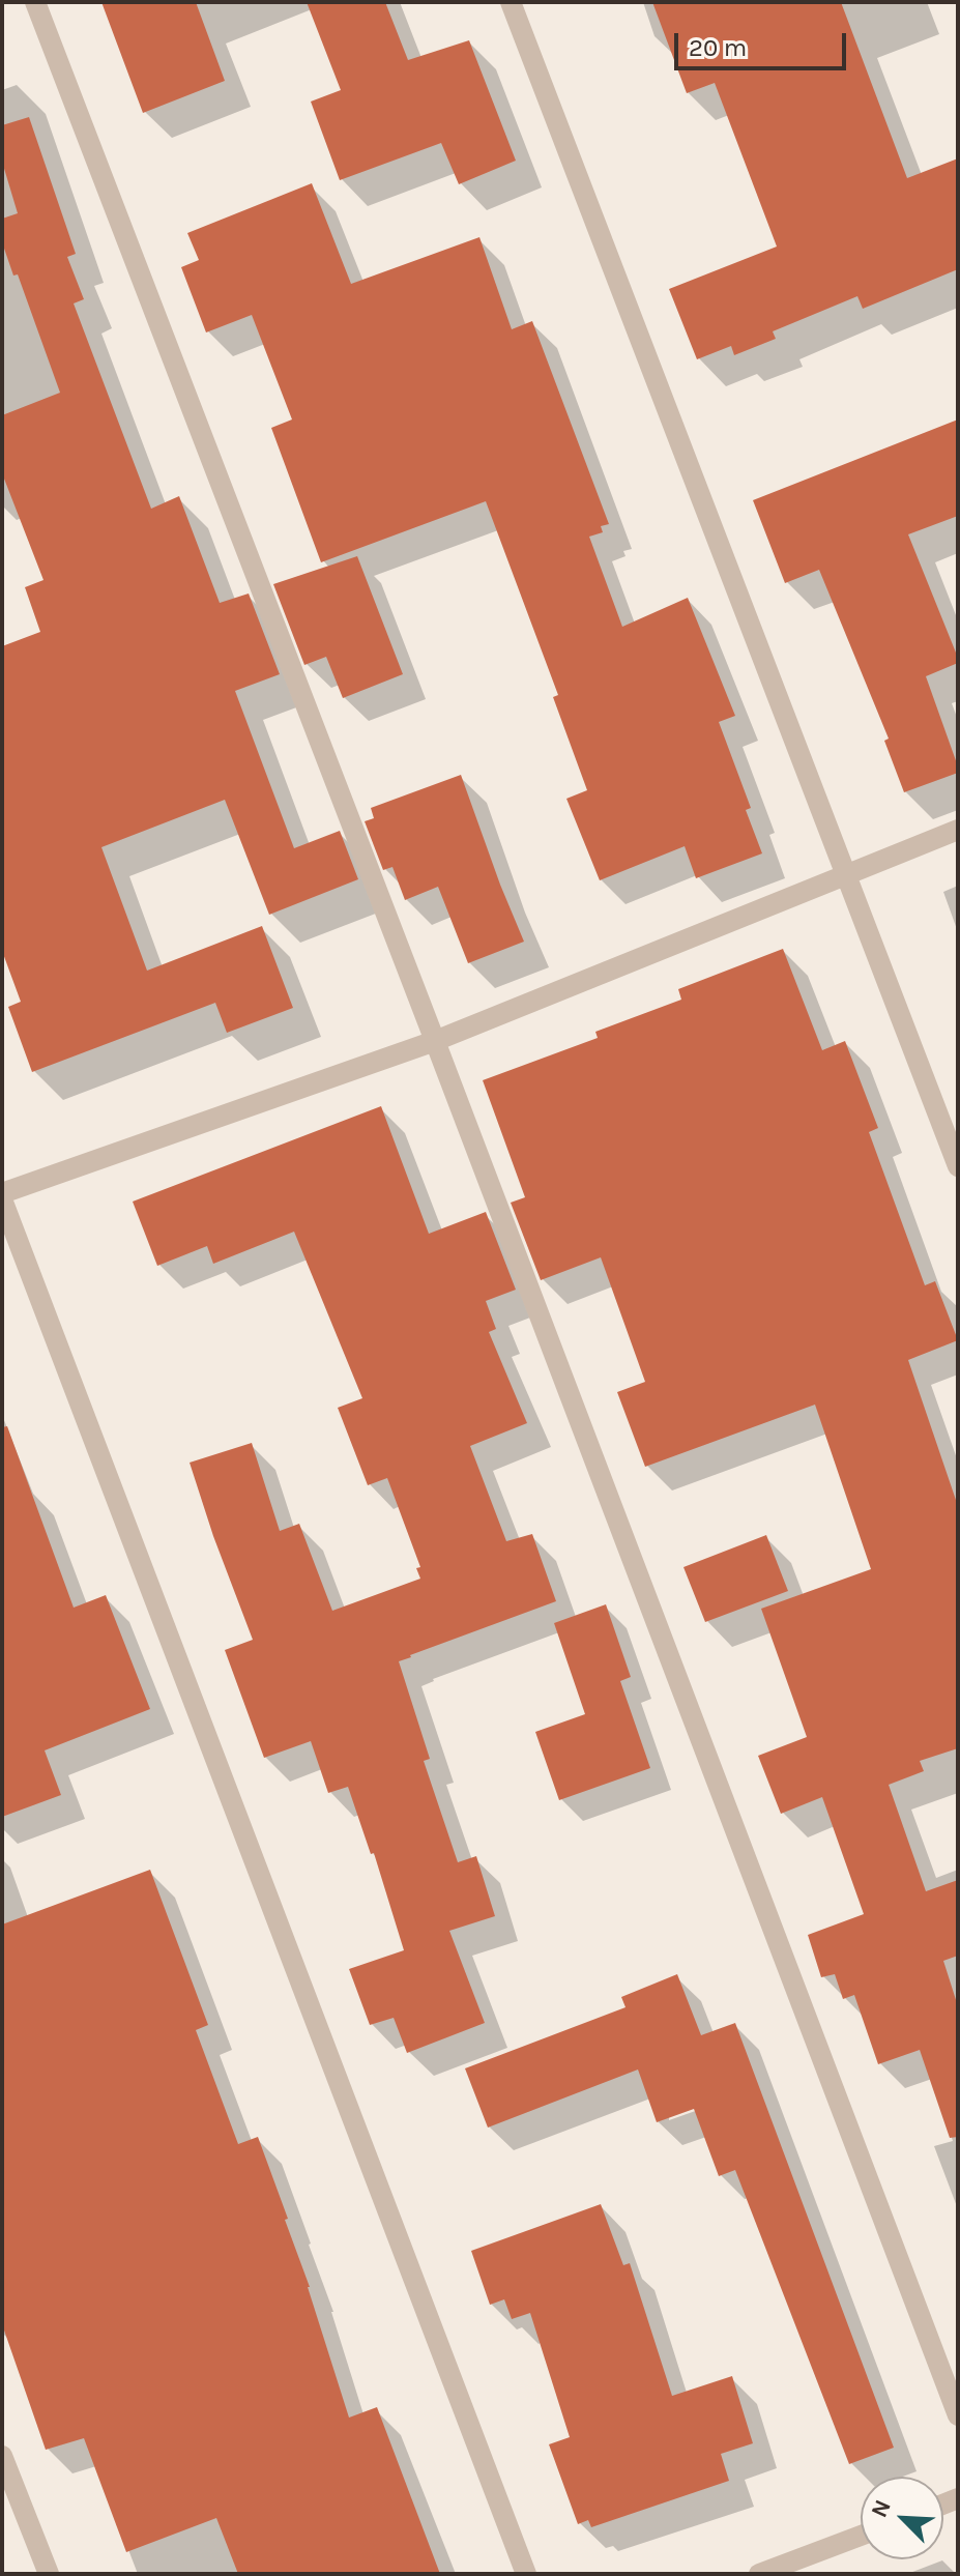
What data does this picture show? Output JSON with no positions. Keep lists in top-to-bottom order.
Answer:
{
  "scale_bar": "20 m",
  "north": "top left"
}
